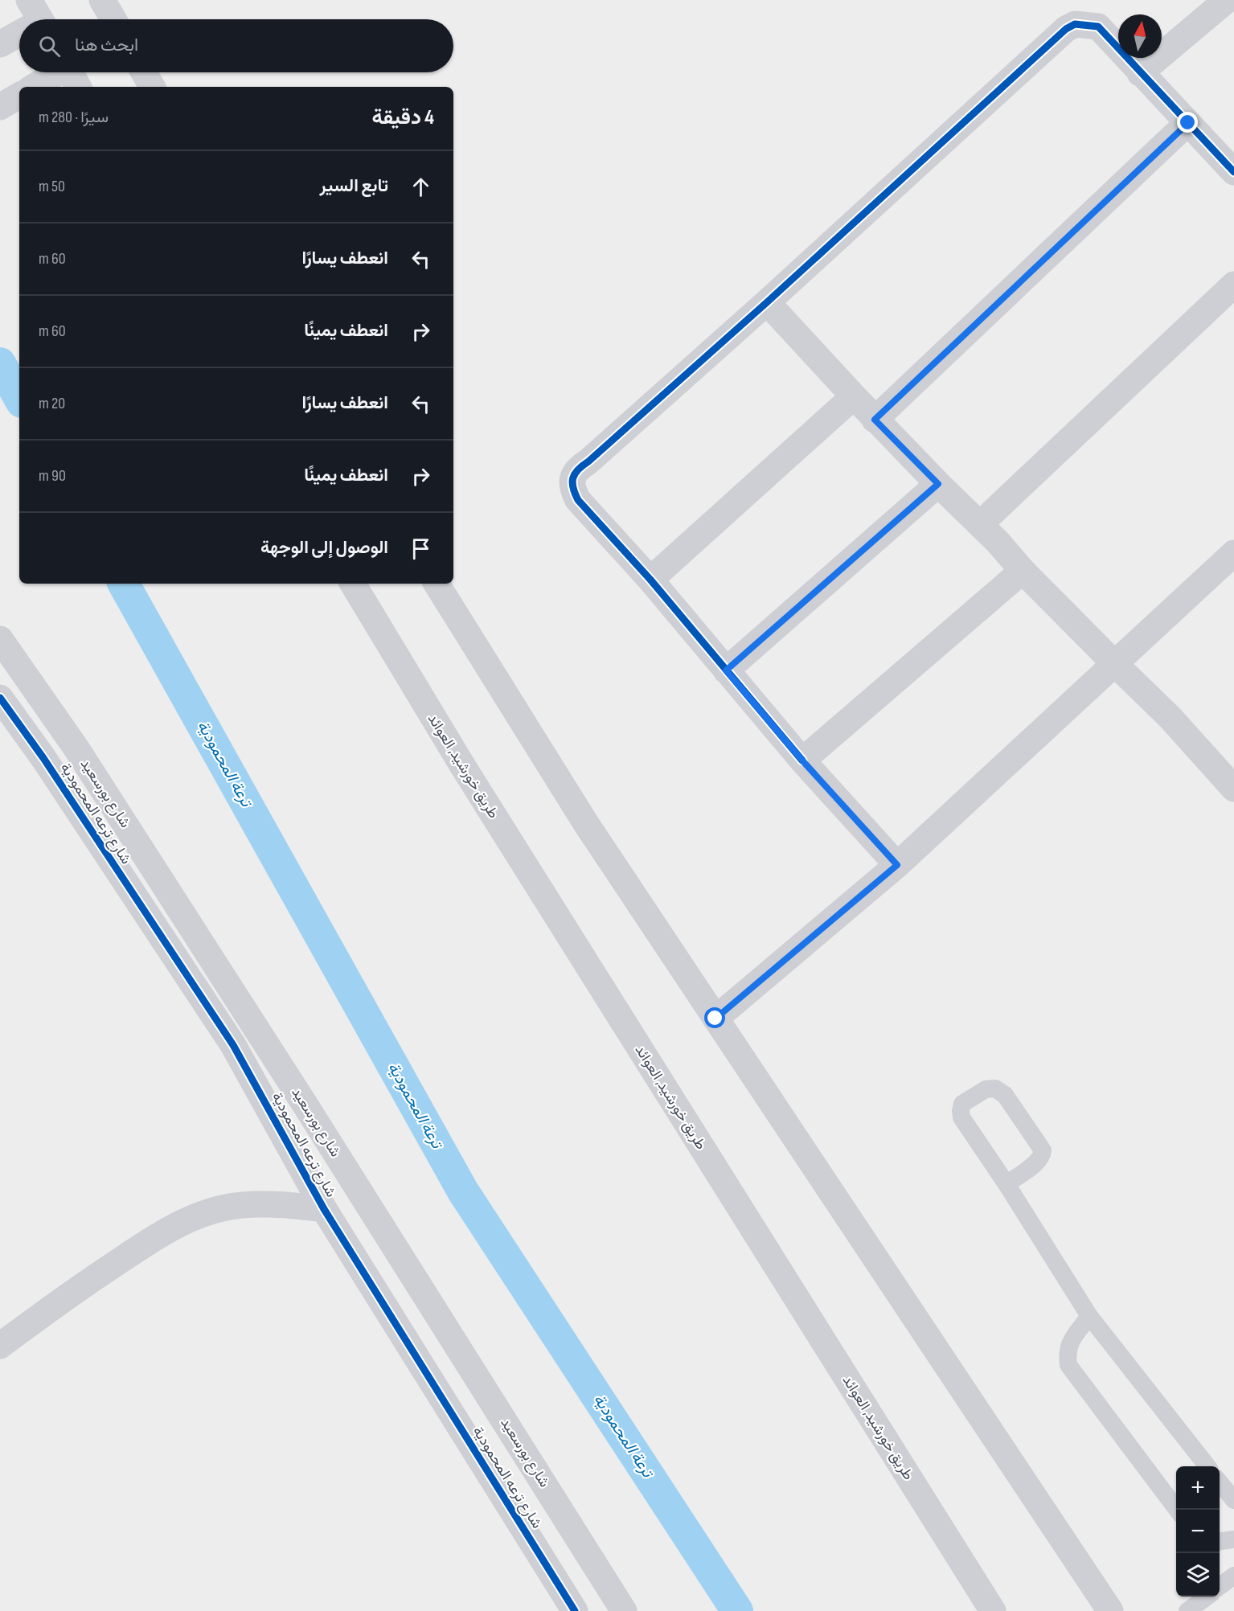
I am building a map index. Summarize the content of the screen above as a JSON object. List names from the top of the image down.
{
  "streets": {
    "main road": ["طريق خورشيد, العوائد", "شارع بورسعيد"],
    "street": ["شارع ترعه المحمودية"]
  },
  "water": ["ترعة المحمودية"],
  "north": "top",
  "page": {
    "search": "ابحث هنا",
    "heading": ["4 دقيقة", "سيرًا · 280 m"],
    "list": [
      ["تابع السير", "50 m"],
      ["انعطف يسارًا", "60 m"],
      ["انعطف يمينًا", "60 m"],
      ["انعطف يسارًا", "20 m"],
      ["انعطف يمينًا", "90 m"],
      "الوصول إلى الوجهة"
    ],
    "map_buttons": ["+", "−"]
  }
}
